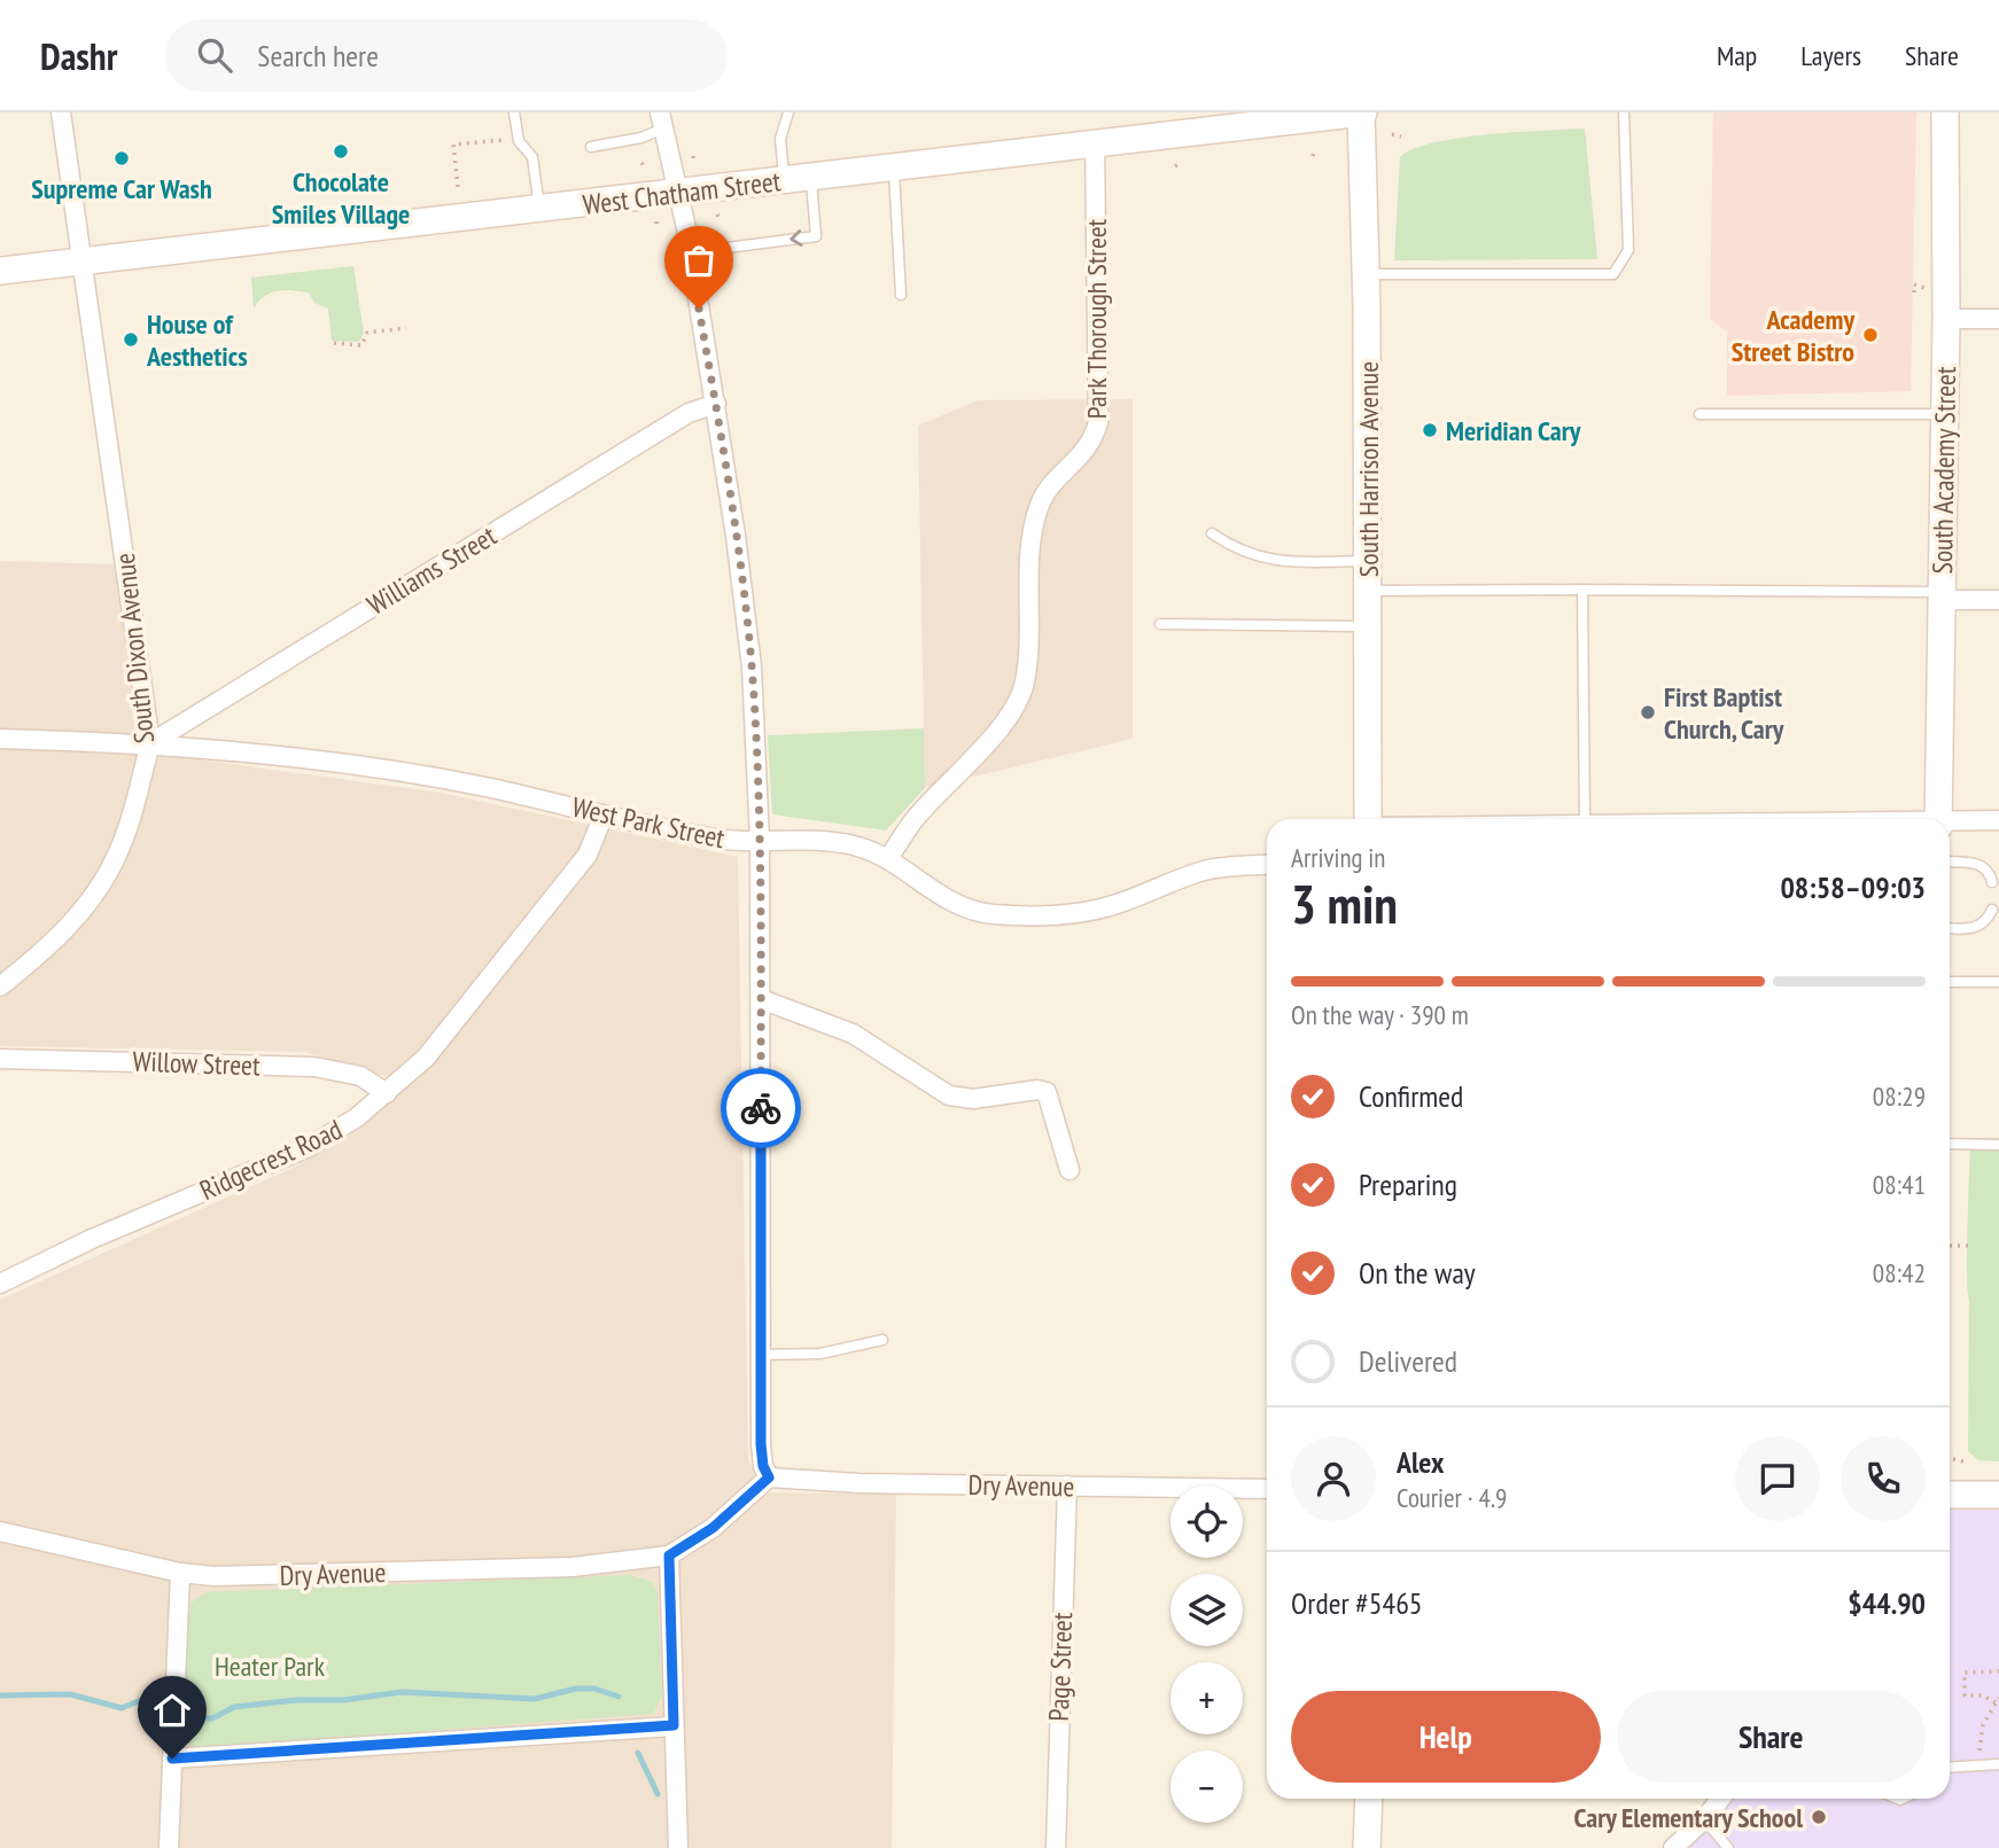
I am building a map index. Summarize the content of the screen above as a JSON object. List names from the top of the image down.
{
  "streets": {
    "main road": ["West Chatham Street", "South Harrison Avenue", "South Academy Street"],
    "street": [
      "Park Thorough Street",
      "Williams Street",
      "South Dixon Avenue",
      "West Park Street",
      "Willow Street",
      "Ridgecrest Road",
      "Dry Avenue",
      "Page Street"
    ]
  },
  "crossings": [
    ["West Chatham Street", "Park Thorough Street"],
    ["West Chatham Street", "South Harrison Avenue"],
    ["West Chatham Street", "South Dixon Avenue"],
    ["Park Thorough Street", "West Park Street"],
    ["Williams Street", "South Dixon Avenue"],
    ["Williams Street", "West Park Street"],
    ["South Dixon Avenue", "West Park Street"],
    ["West Park Street", "Ridgecrest Road"],
    ["Willow Street", "Ridgecrest Road"],
    ["Dry Avenue", "Page Street"]
  ],
  "parks": ["Heater Park"],
  "places": [
    "Chocolate Smiles Village",
    "Supreme Car Wash",
    "Academy Street Bistro",
    "House of Aesthetics",
    "Meridian Cary",
    "First Baptist Church, Cary",
    "Cary Elementary School"
  ],
  "page": {
    "header": "Dashr",
    "search": "Search here",
    "nav": ["Map", "Layers", "Share"],
    "heading": ["3 min", "Arriving in", "08:58–09:03"],
    "panel": [
      "Alex",
      "Courier · 4.9",
      "Order #5465",
      "$44.90"
    ],
    "bar": "On the way · 390 m",
    "list": [
      ["Confirmed", "08:29"],
      ["Preparing", "08:41"],
      ["On the way", "08:42"],
      "Delivered"
    ],
    "map_buttons": ["+", "−"],
    "buttons": ["Help", "Share"]
  }
}
